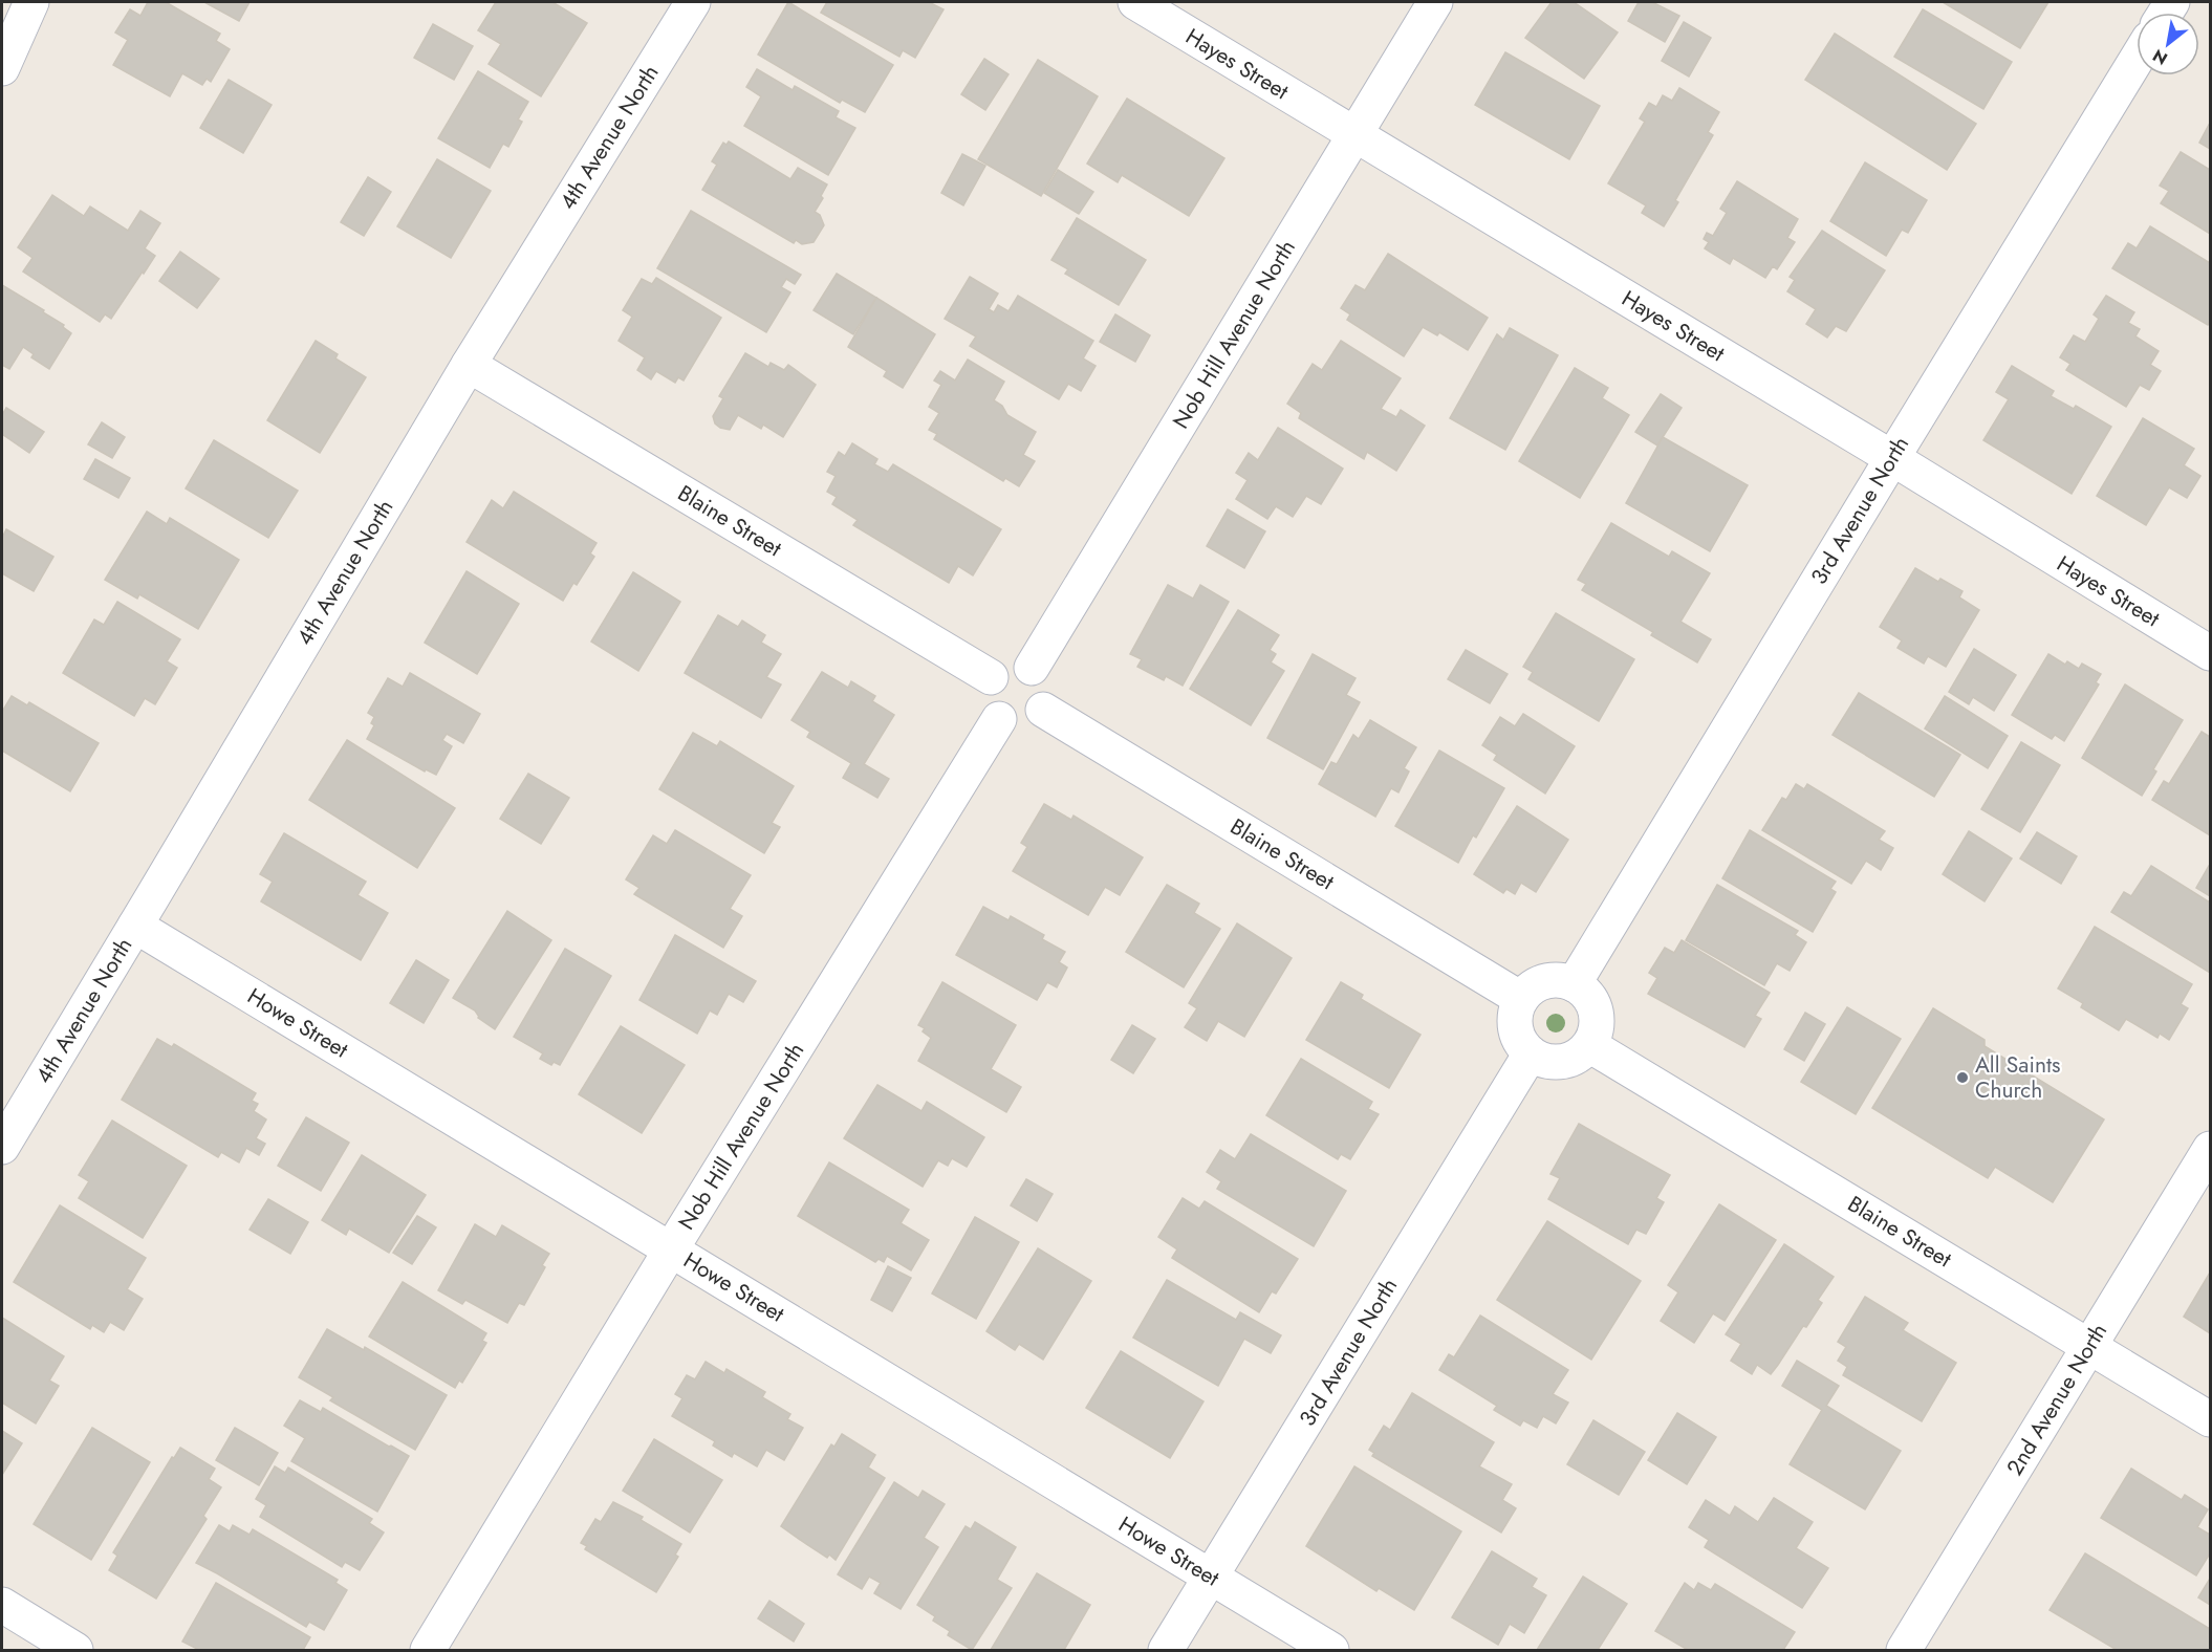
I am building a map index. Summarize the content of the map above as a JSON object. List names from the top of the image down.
{
  "streets": {
    "street": [
      "Hayes Street",
      "4th Avenue North",
      "Nob Hill Avenue North",
      "3rd Avenue North",
      "Blaine Street",
      "Howe Street",
      "2nd Avenue North"
    ]
  },
  "crossings": [
    ["Hayes Street", "Nob Hill Avenue North"],
    ["Hayes Street", "3rd Avenue North"],
    ["4th Avenue North", "Blaine Street"],
    ["4th Avenue North", "Howe Street"],
    ["Nob Hill Avenue North", "Blaine Street"],
    ["Nob Hill Avenue North", "Howe Street"],
    ["3rd Avenue North", "Blaine Street"],
    ["3rd Avenue North", "Howe Street"],
    ["Blaine Street", "2nd Avenue North"]
  ],
  "places": ["All Saints Church"],
  "north": "bottom left"
}
